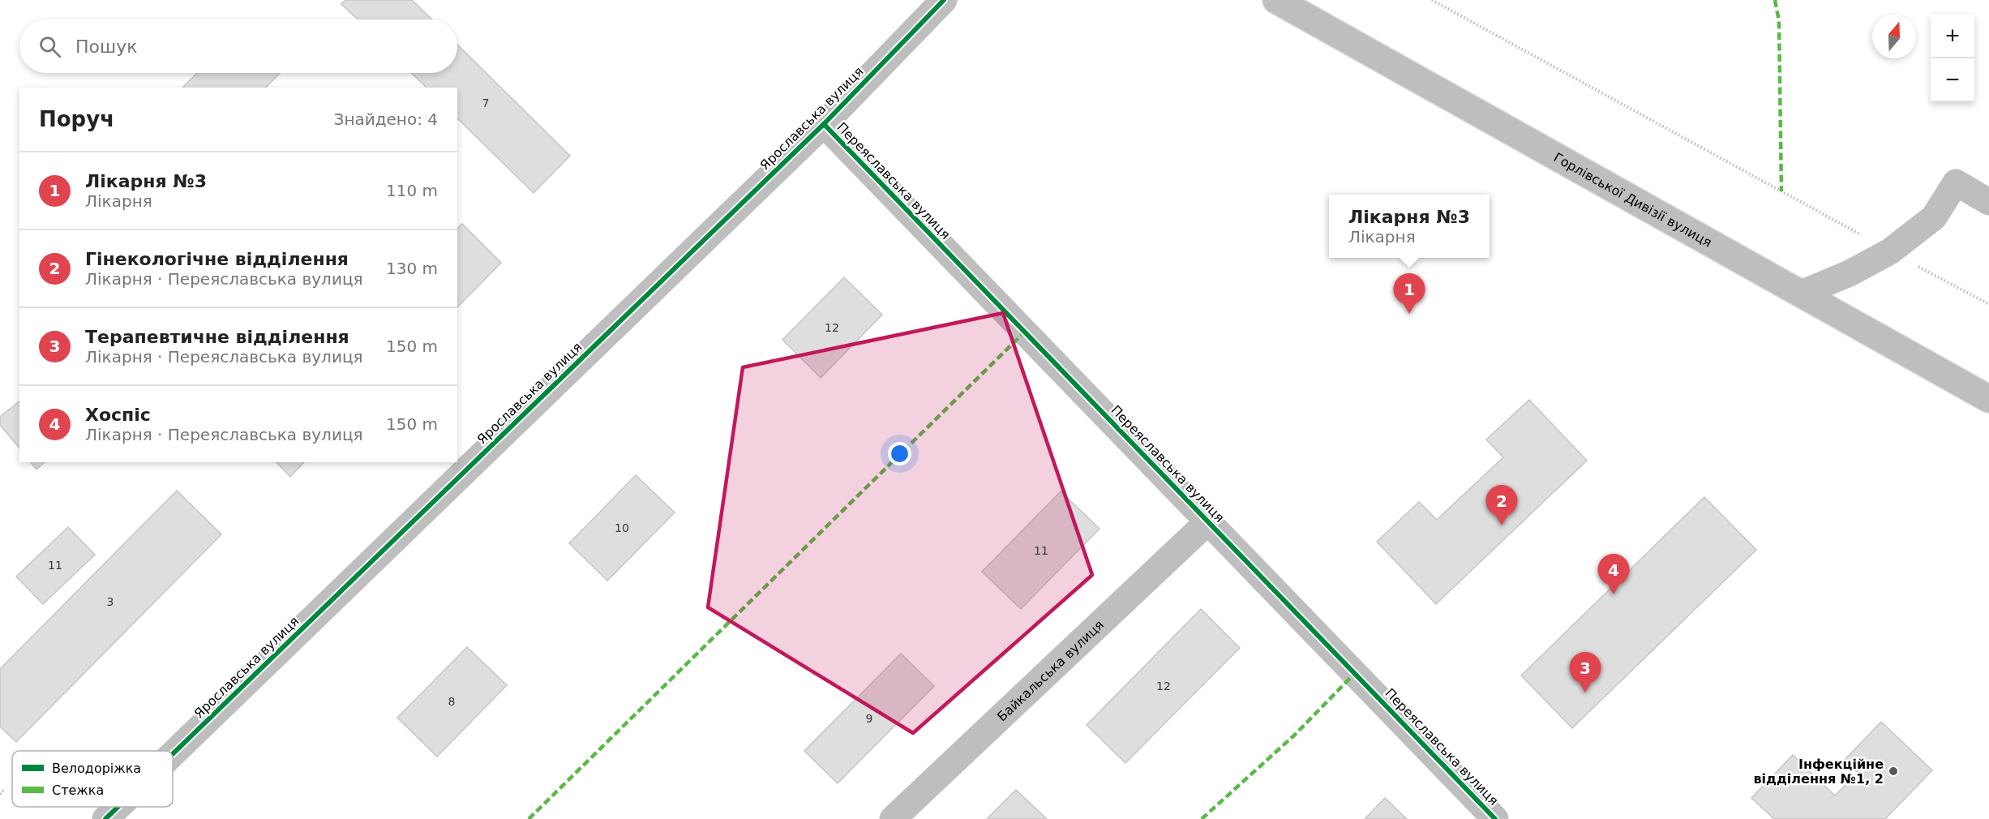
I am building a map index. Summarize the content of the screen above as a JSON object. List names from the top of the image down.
{
  "streets": {
    "street": [
      "Ярославська вулиця",
      "Переяславська вулиця",
      "Горлівської Дивізії вулиця",
      "Байкальська вулиця"
    ]
  },
  "crossings": [
    ["Ярославська вулиця", "Переяславська вулиця"],
    ["Переяславська вулиця", "Байкальська вулиця"]
  ],
  "places": ["Інфекційне відділення №1, 2"],
  "house_numbers": [
    "7",
    "12",
    "10",
    "11",
    "11",
    "3",
    "12",
    "8",
    "9"
  ],
  "legend": ["Велодоріжка", "Стежка"],
  "north": "top",
  "page": {
    "map_buttons": ["+", "−"],
    "search": "Пошук",
    "heading": ["Поруч", "Знайдено: 4"],
    "list": [
      {
        "mark": "1",
        "name": "Лікарня №3",
        "note": "Лікарня",
        "value": "110 m"
      },
      {
        "mark": "2",
        "name": "Гінекологічне відділення",
        "note": "Лікарня · Переяславська вулиця",
        "value": "130 m"
      },
      {
        "mark": "3",
        "name": "Терапевтичне відділення",
        "note": "Лікарня · Переяславська вулиця",
        "value": "150 m"
      },
      {
        "mark": "4",
        "name": "Хоспіс",
        "note": "Лікарня · Переяславська вулиця",
        "value": "150 m"
      }
    ],
    "popup": ["Лікарня №3", "Лікарня"],
    "pins": [
      "1",
      "2",
      "4",
      "3"
    ]
  }
}
